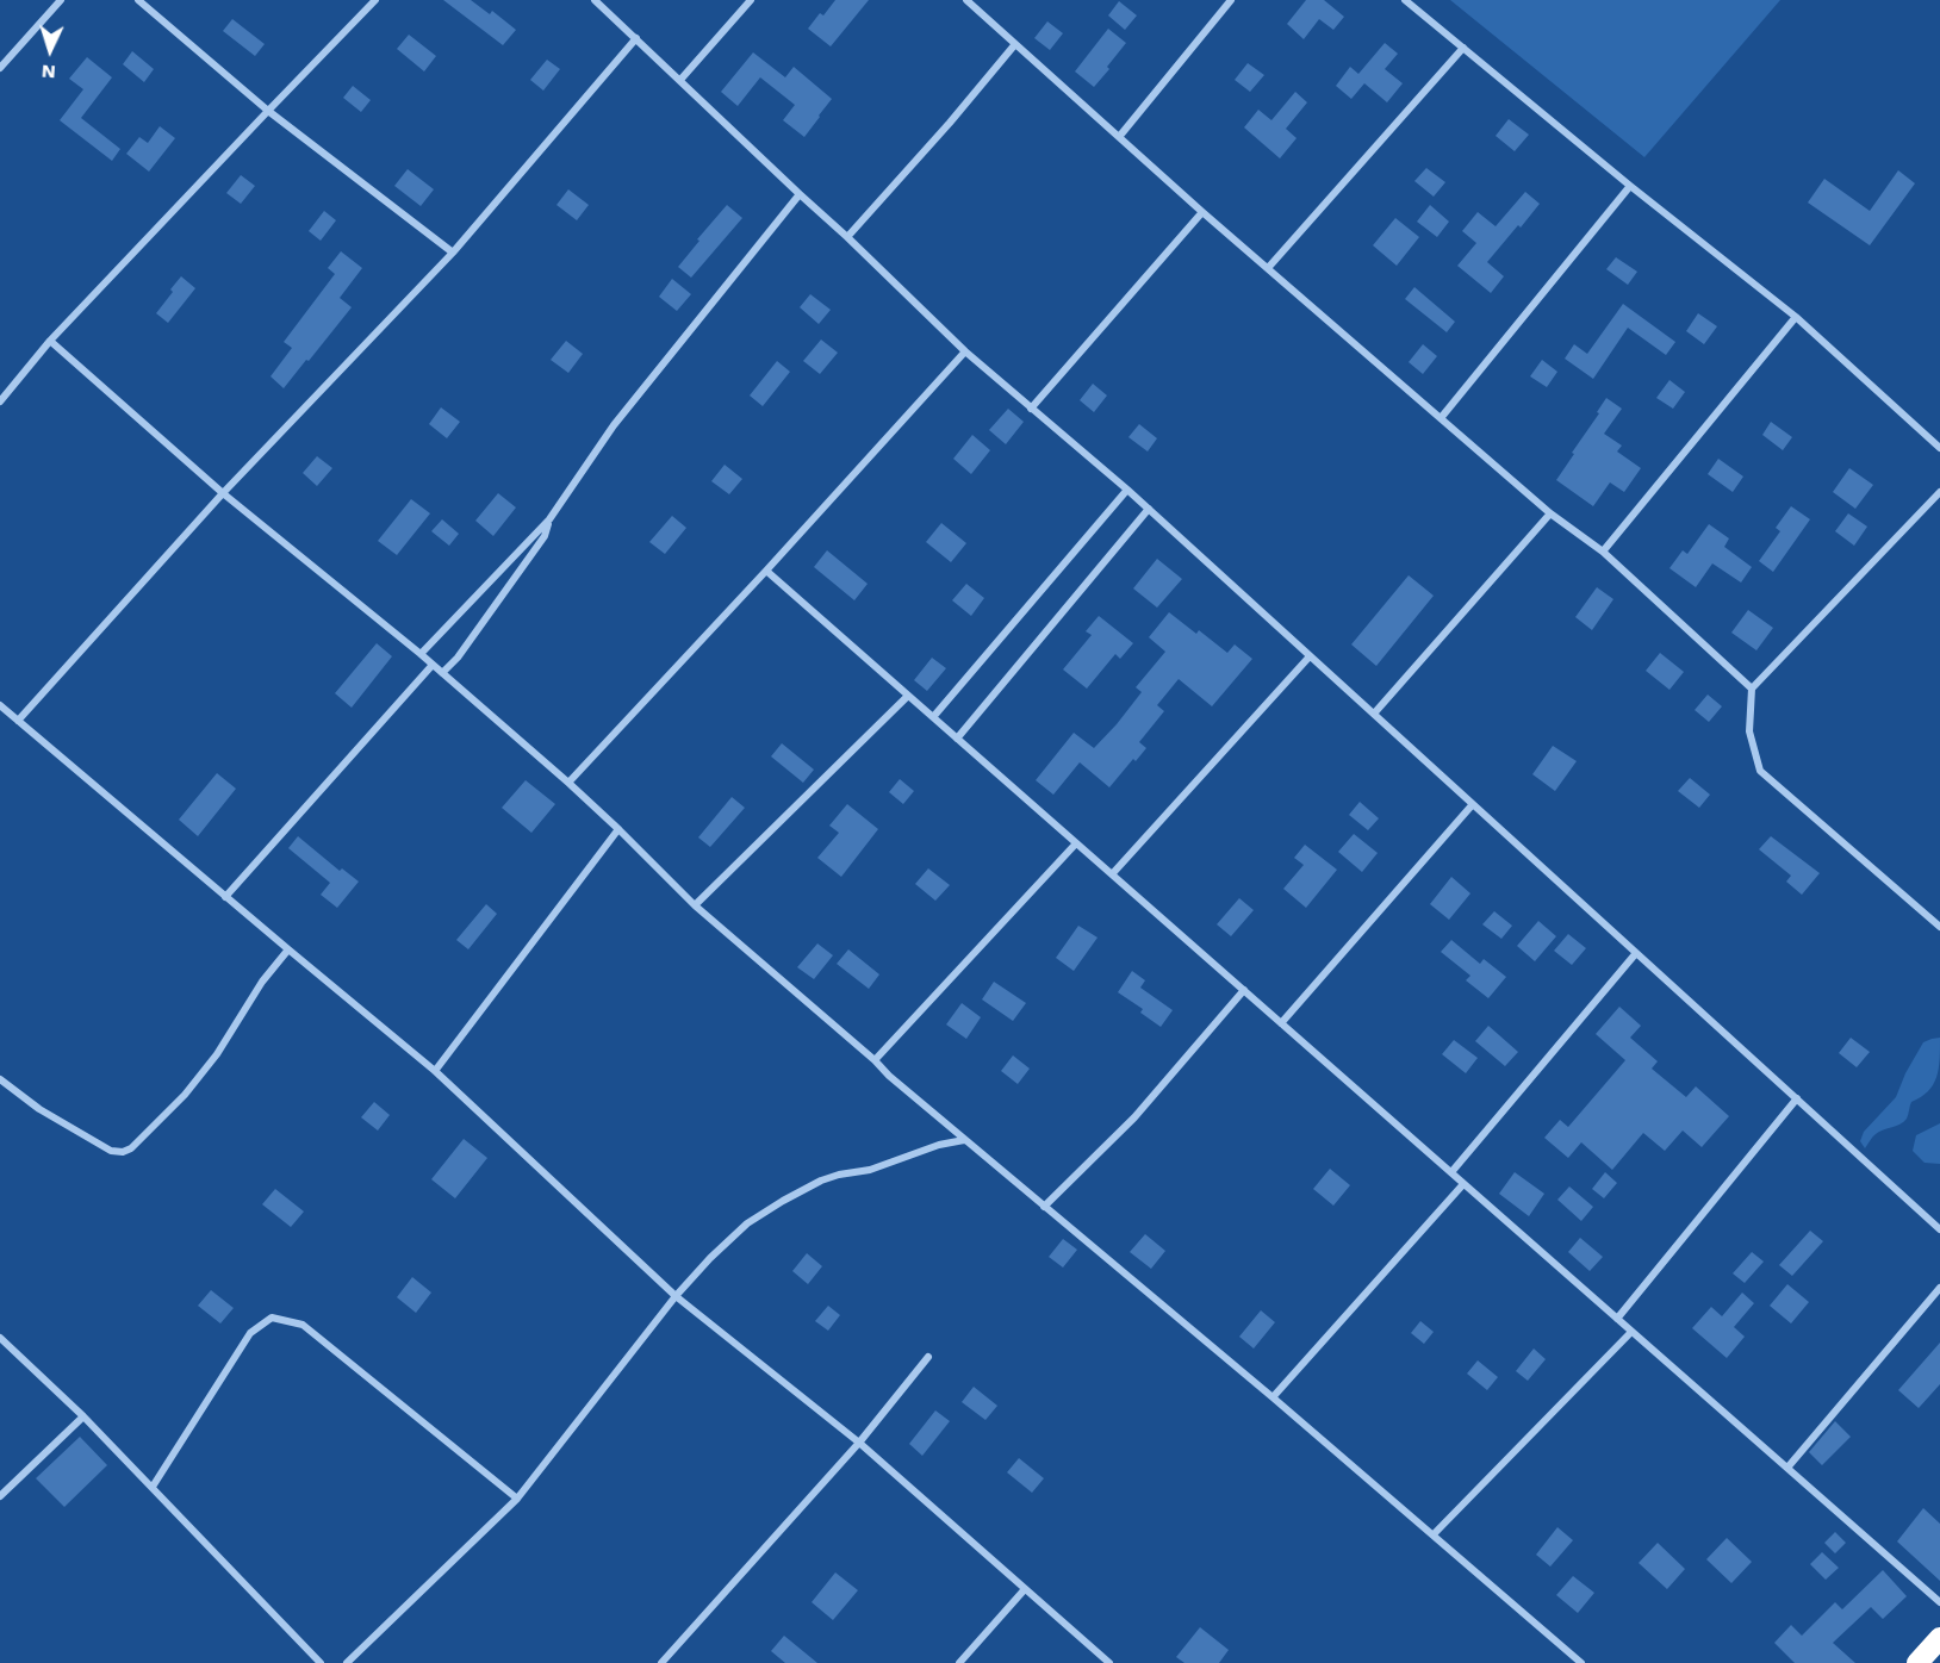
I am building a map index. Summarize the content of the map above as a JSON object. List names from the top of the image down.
{
  "north": "bottom"
}
